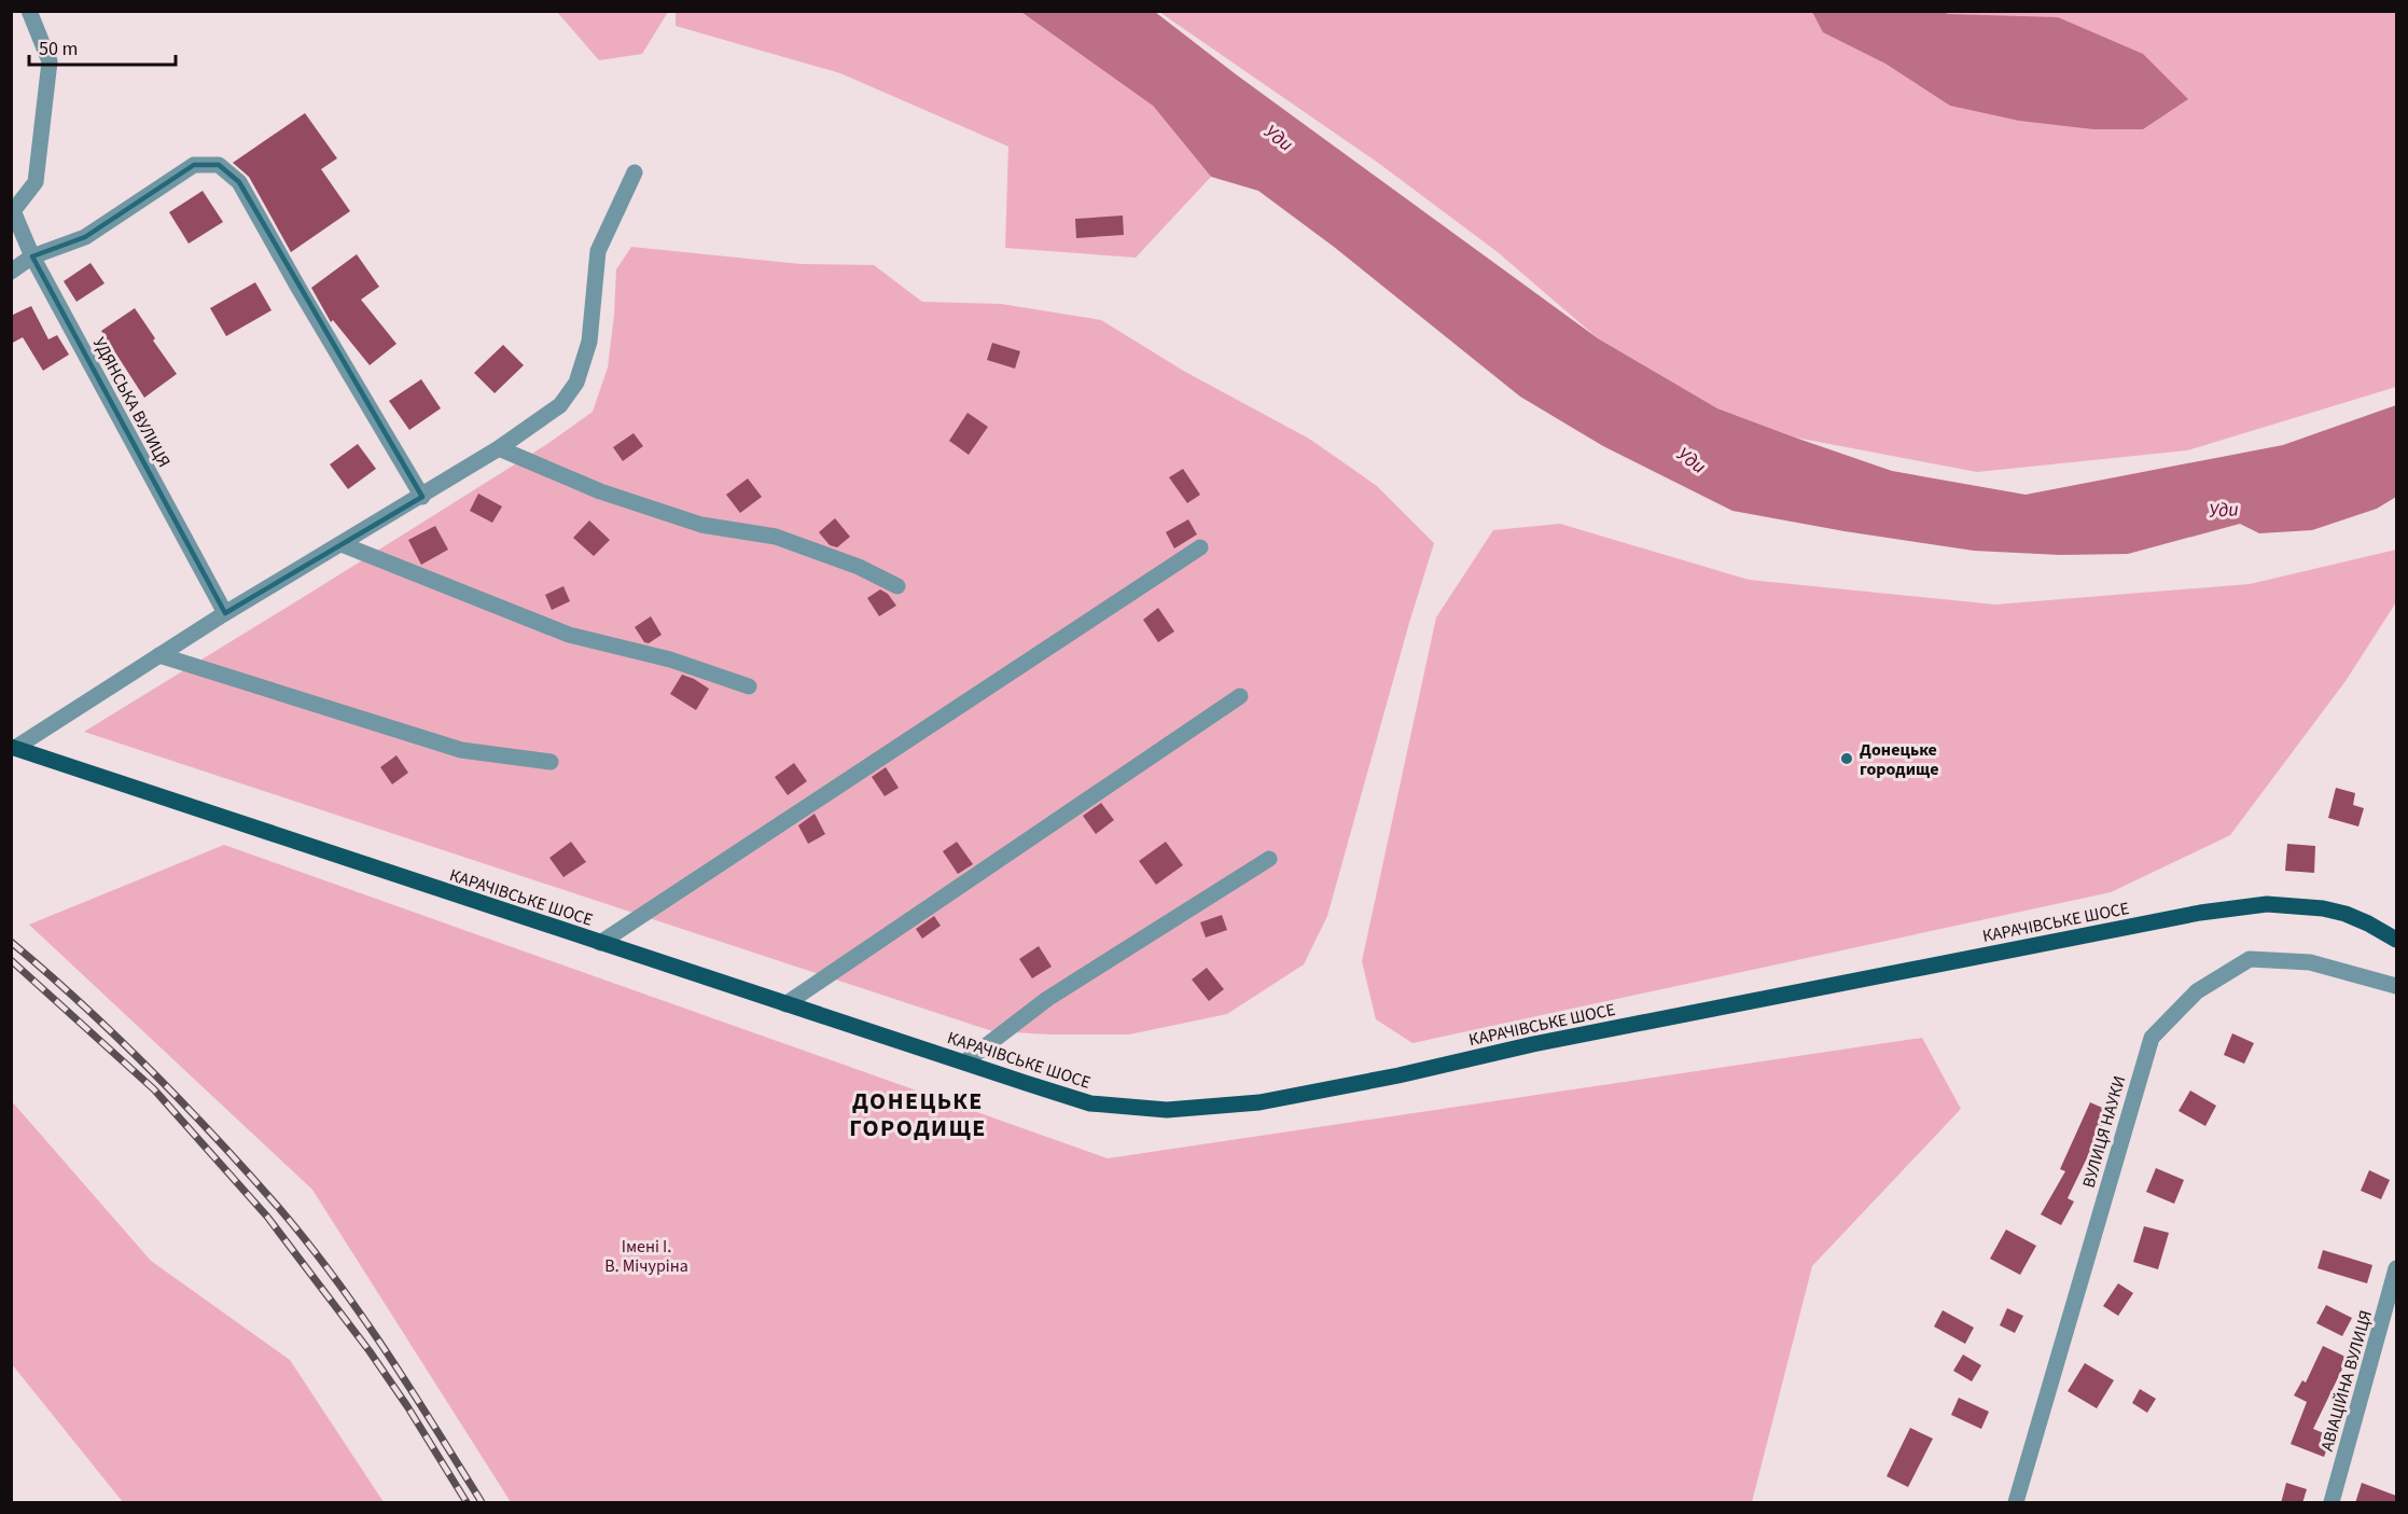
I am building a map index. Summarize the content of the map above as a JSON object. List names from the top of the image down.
{
  "streets": {
    "main road": ["КАРАЧІВСЬКЕ ШОСЕ"],
    "street": ["УДЯНСЬКА ВУЛИЦЯ", "ВУЛИЦЯ НАУКИ", "АВІАЦІЙНА ВУЛИЦЯ"]
  },
  "districts": ["ДОНЕЦЬКЕ ГОРОДИЩЕ"],
  "water": ["Уди"],
  "parks": ["Імені І. В. Мічуріна"],
  "places": ["Донецьке городище"],
  "scale_bar": "50 m"
}
